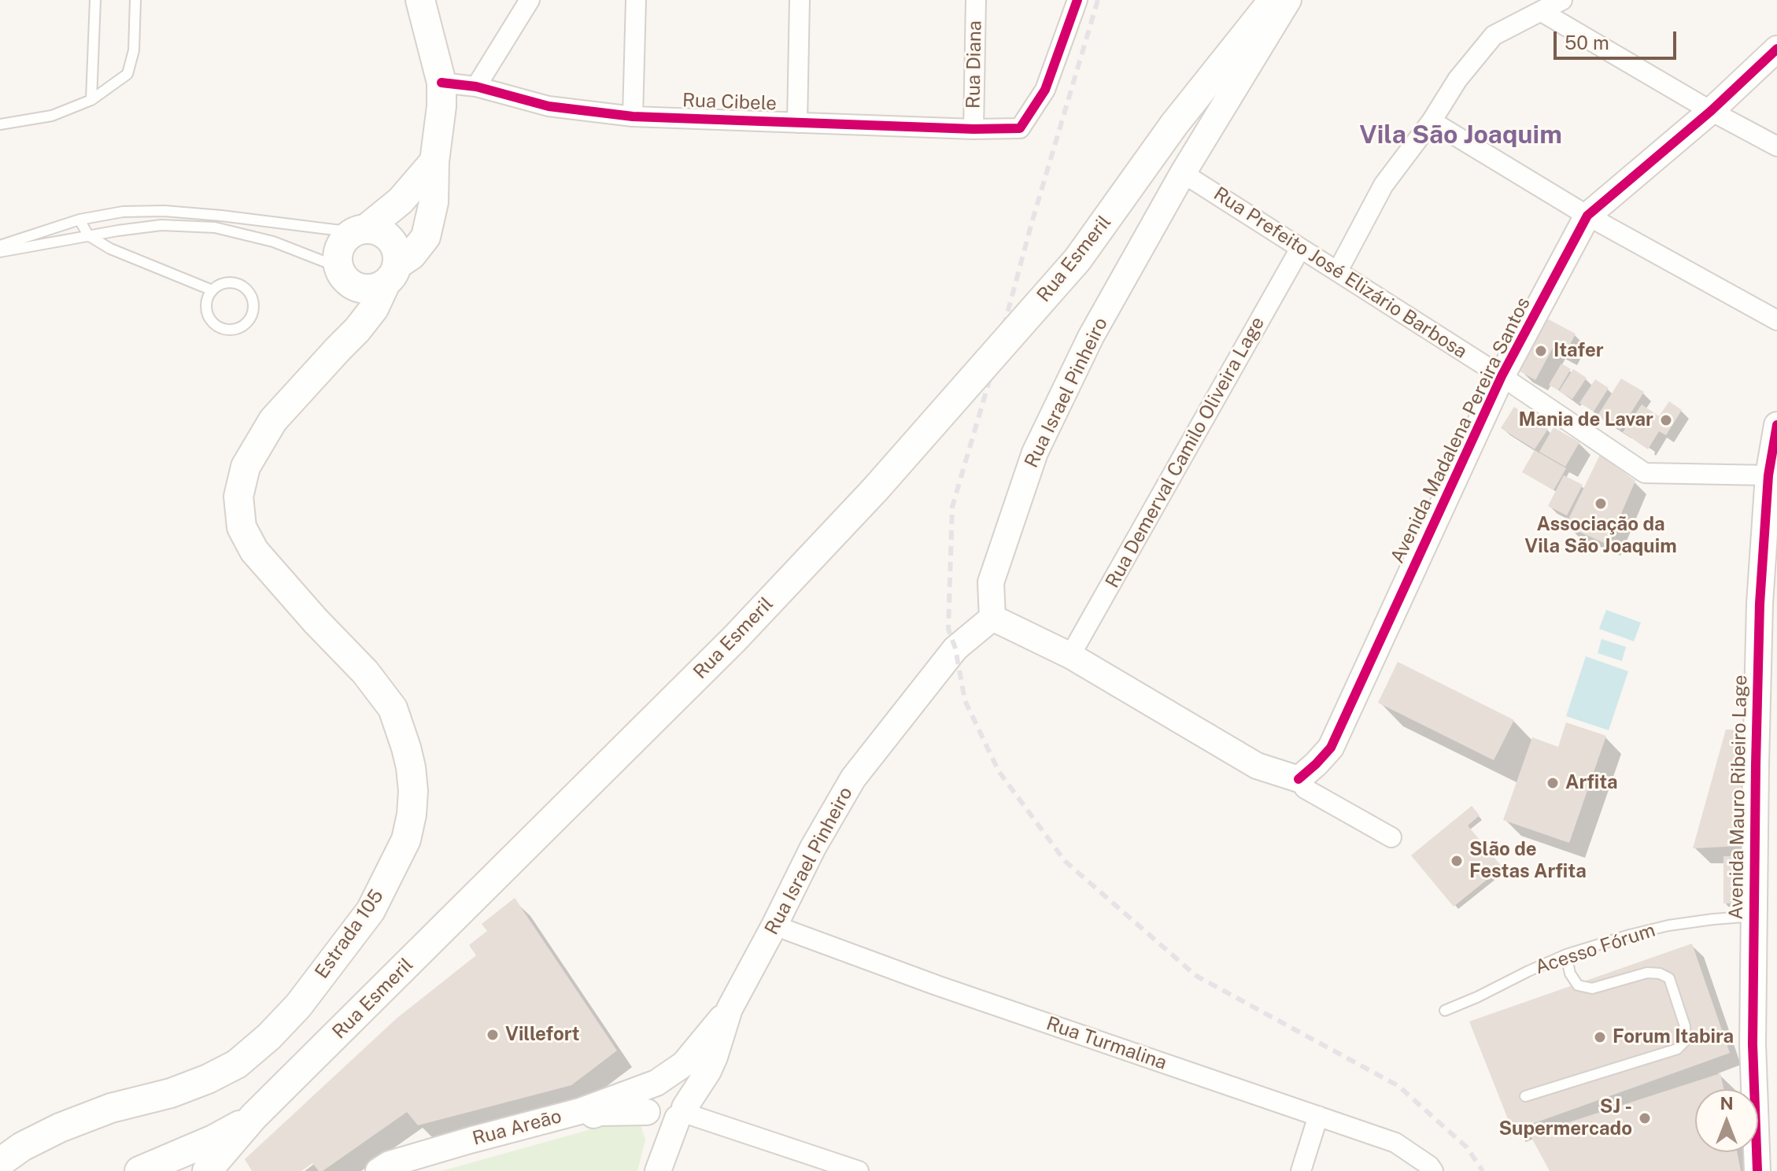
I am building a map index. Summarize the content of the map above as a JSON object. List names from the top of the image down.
{
  "streets": {
    "main road": ["Rua Esmeril", "Estrada 105"],
    "street": [
      "Rua Diana",
      "Rua Cibele",
      "Rua Prefeito José Elizário Barbosa",
      "Rua Israel Pinheiro",
      "Avenida Madalena Pereira Santos",
      "Rua Demerval Camilo Oliveira Lage",
      "Avenida Mauro Ribeiro Lage",
      "Rua Turmalina",
      "Rua Areão"
    ],
    "lane": ["Acesso Fórum"]
  },
  "crossings": [
    ["Rua Diana", "Rua Cibele"],
    ["Rua Cibele", "Estrada 105"],
    ["Rua Prefeito José Elizário Barbosa", "Rua Israel Pinheiro"],
    ["Rua Prefeito José Elizário Barbosa", "Avenida Madalena Pereira Santos"],
    ["Rua Prefeito José Elizário Barbosa", "Rua Demerval Camilo Oliveira Lage"],
    ["Rua Prefeito José Elizário Barbosa", "Avenida Mauro Ribeiro Lage"],
    ["Rua Israel Pinheiro", "Rua Turmalina"],
    ["Rua Israel Pinheiro", "Rua Areão"],
    ["Avenida Mauro Ribeiro Lage", "Acesso Fórum"]
  ],
  "districts": ["Vila São Joaquim"],
  "places": [
    "Itafer",
    "Mania de Lavar",
    "Associação da Vila São Joaquim",
    "Arfita",
    "Slão de Festas Arfita",
    "Villefort",
    "Forum Itabira",
    "SJ - Supermercado"
  ],
  "scale_bar": "50 m",
  "north": "top"
}
